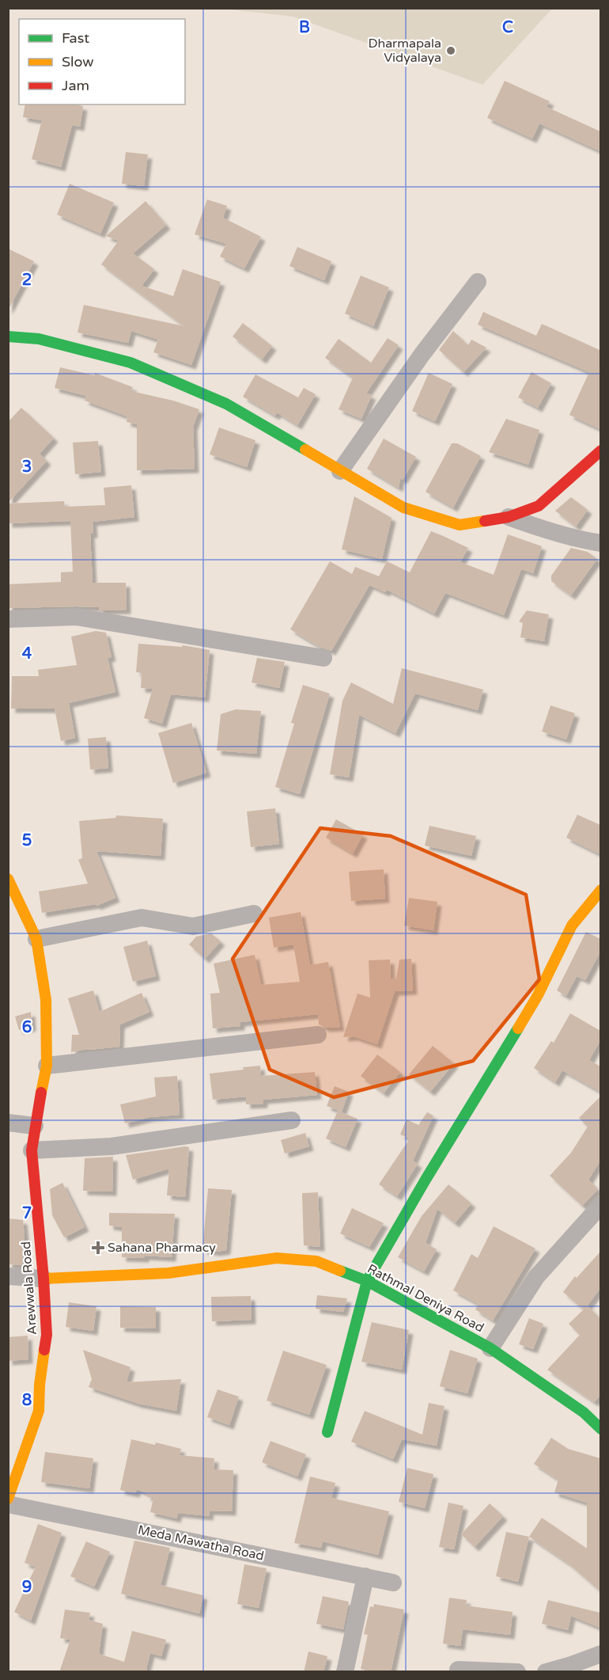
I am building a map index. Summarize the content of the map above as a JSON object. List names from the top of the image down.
{
  "streets": {
    "street": ["Arewwala Road", "Rathmal Deniya Road", "Meda Mawatha Road"]
  },
  "crossings": [
    ["Arewwala Road", "Rathmal Deniya Road"]
  ],
  "places": {
    "other": ["Dharmapala Vidyalaya"],
    "health": ["Sahana Pharmacy"]
  },
  "legend": ["Fast", "Slow", "Jam"],
  "grid": {
    "columns": ["B", "C"],
    "rows": [
      "2",
      "3",
      "4",
      "5",
      "6",
      "7",
      "8",
      "9"
    ]
  }
}
